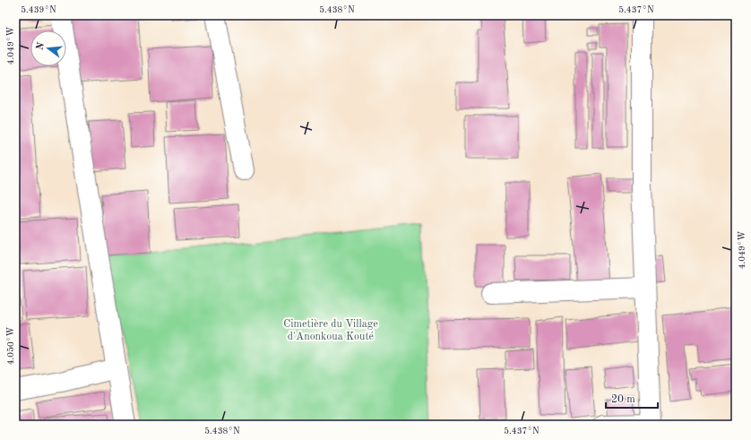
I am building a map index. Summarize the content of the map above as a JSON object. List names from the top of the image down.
{
  "parks": ["Cimetière du Village d'Anonkoua Kouté"],
  "scale_bar": "20 m",
  "north": "left",
  "coordinates": [
    "5.439°N",
    "5.438°N",
    "5.437°N",
    "4.049°W",
    "4.050°W"
  ]
}
